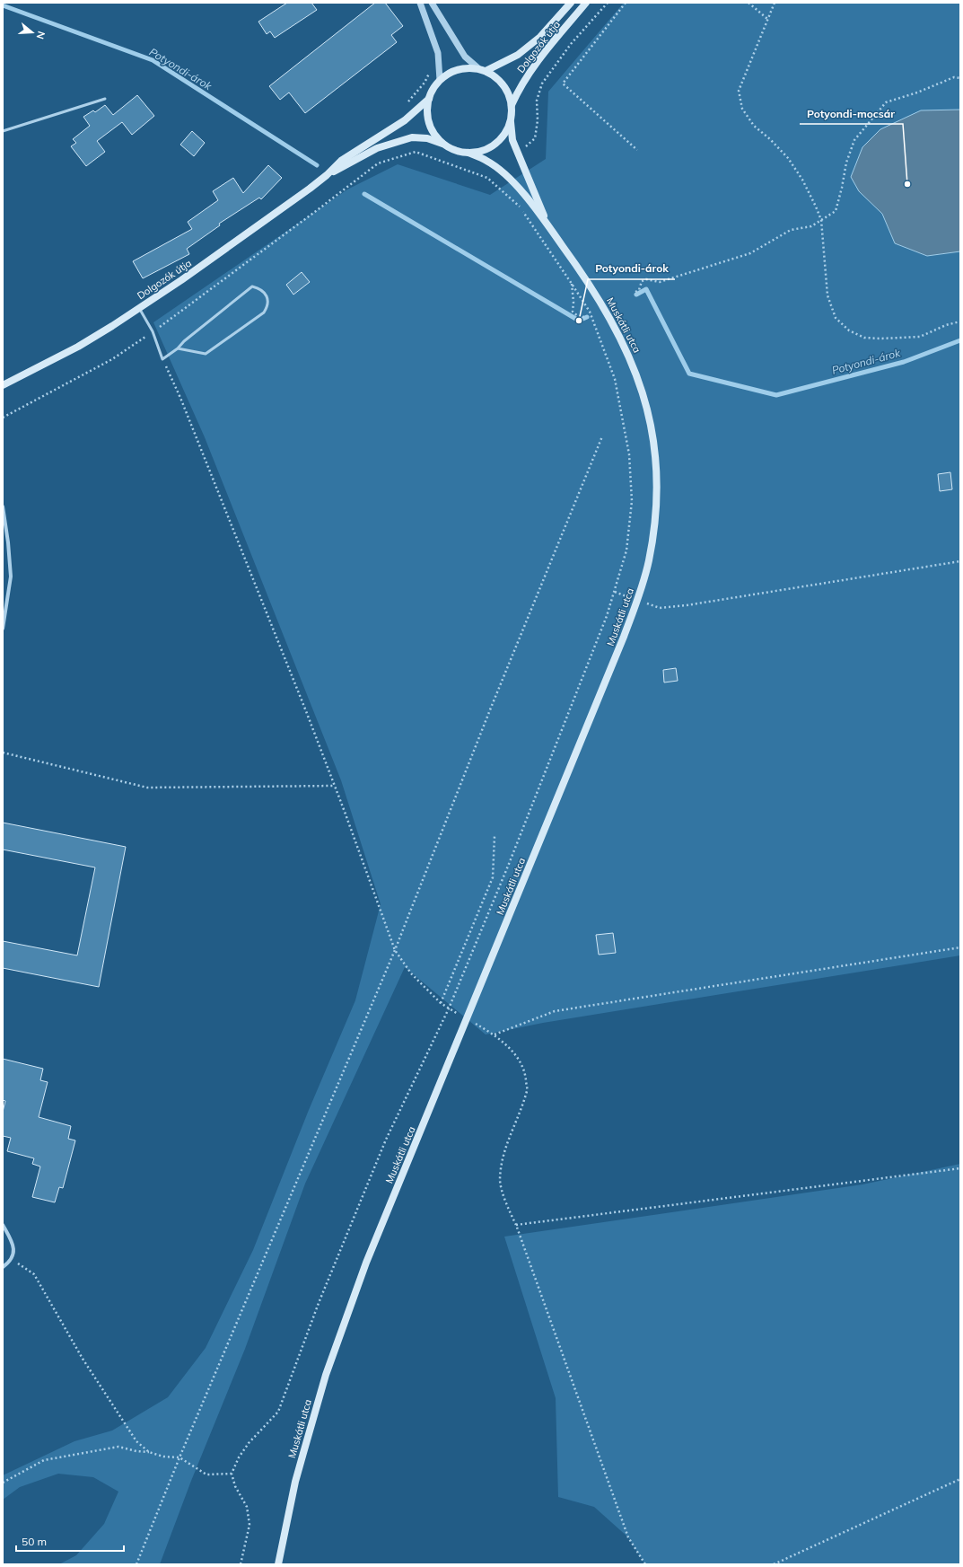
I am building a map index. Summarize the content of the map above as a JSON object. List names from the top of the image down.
{
  "streets": {
    "main road": ["Dolgozók útja", "Muskátli utca"]
  },
  "crossings": [
    ["Dolgozók útja", "Muskátli utca"]
  ],
  "water": ["Potyondi-árok"],
  "places": ["Potyondi-mocsár", "Potyondi-árok"],
  "scale_bar": "50 m",
  "north": "right"
}
